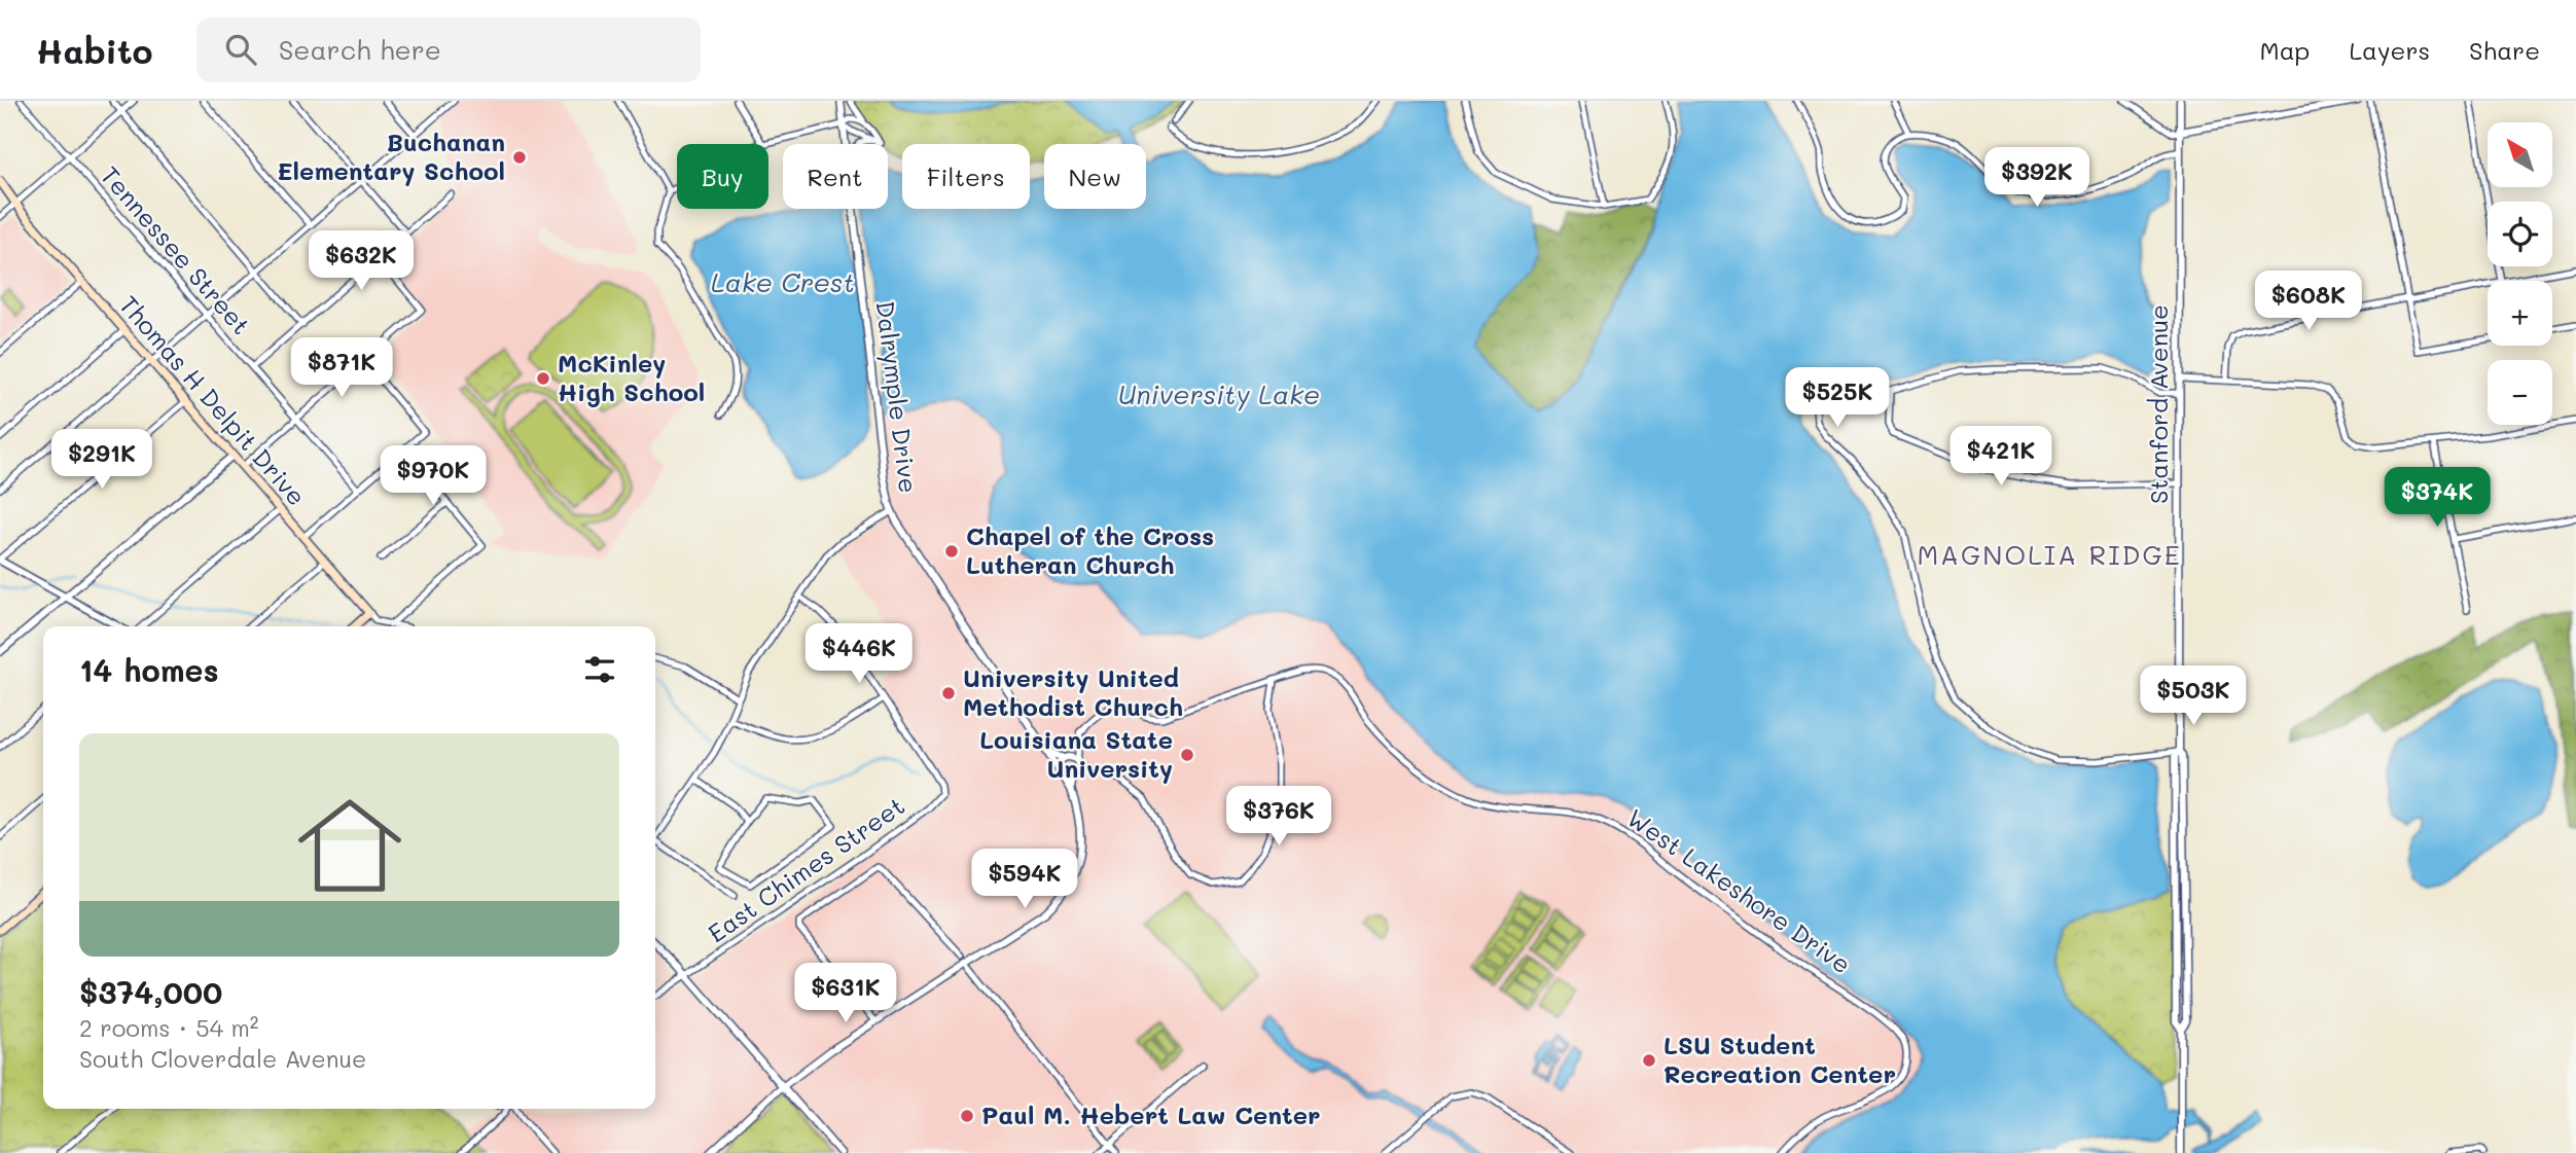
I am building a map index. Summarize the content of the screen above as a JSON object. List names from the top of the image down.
{
  "streets": {
    "main road": ["Thomas H Delpit Drive"],
    "street": [
      "Tennessee Street",
      "Dalrymple Drive",
      "Stanford Avenue",
      "East Chimes Street",
      "West Lakeshore Drive"
    ]
  },
  "crossings": [
    ["Dalrymple Drive", "West Lakeshore Drive"]
  ],
  "districts": ["MAGNOLIA RIDGE"],
  "water": ["Lake Crest", "University Lake"],
  "places": [
    "Buchanan Elementary School",
    "McKinley High School",
    "Chapel of the Cross Lutheran Church",
    "University United Methodist Church",
    "Louisiana State University",
    "LSU Student Recreation Center",
    "Paul M. Hebert Law Center"
  ],
  "north": "top left",
  "page": {
    "header": "Habito",
    "search": "Search here",
    "nav": ["Map", "Layers", "Share"],
    "map_buttons": ["+", "−"],
    "chip": [
      "Buy",
      "Rent",
      "Filters",
      "New"
    ],
    "price": [
      "$392K",
      "$632K",
      "$608K",
      "$871K",
      "$525K",
      "$421K",
      "$291K",
      "$970K",
      "$374K",
      "$446K",
      "$503K",
      "$376K",
      "$594K",
      "$631K"
    ],
    "heading": "14 homes",
    "list": [
      {
        "name": "$374,000",
        "note": "2 rooms · 54 m² · South Cloverdale Avenue"
      }
    ]
  }
}
